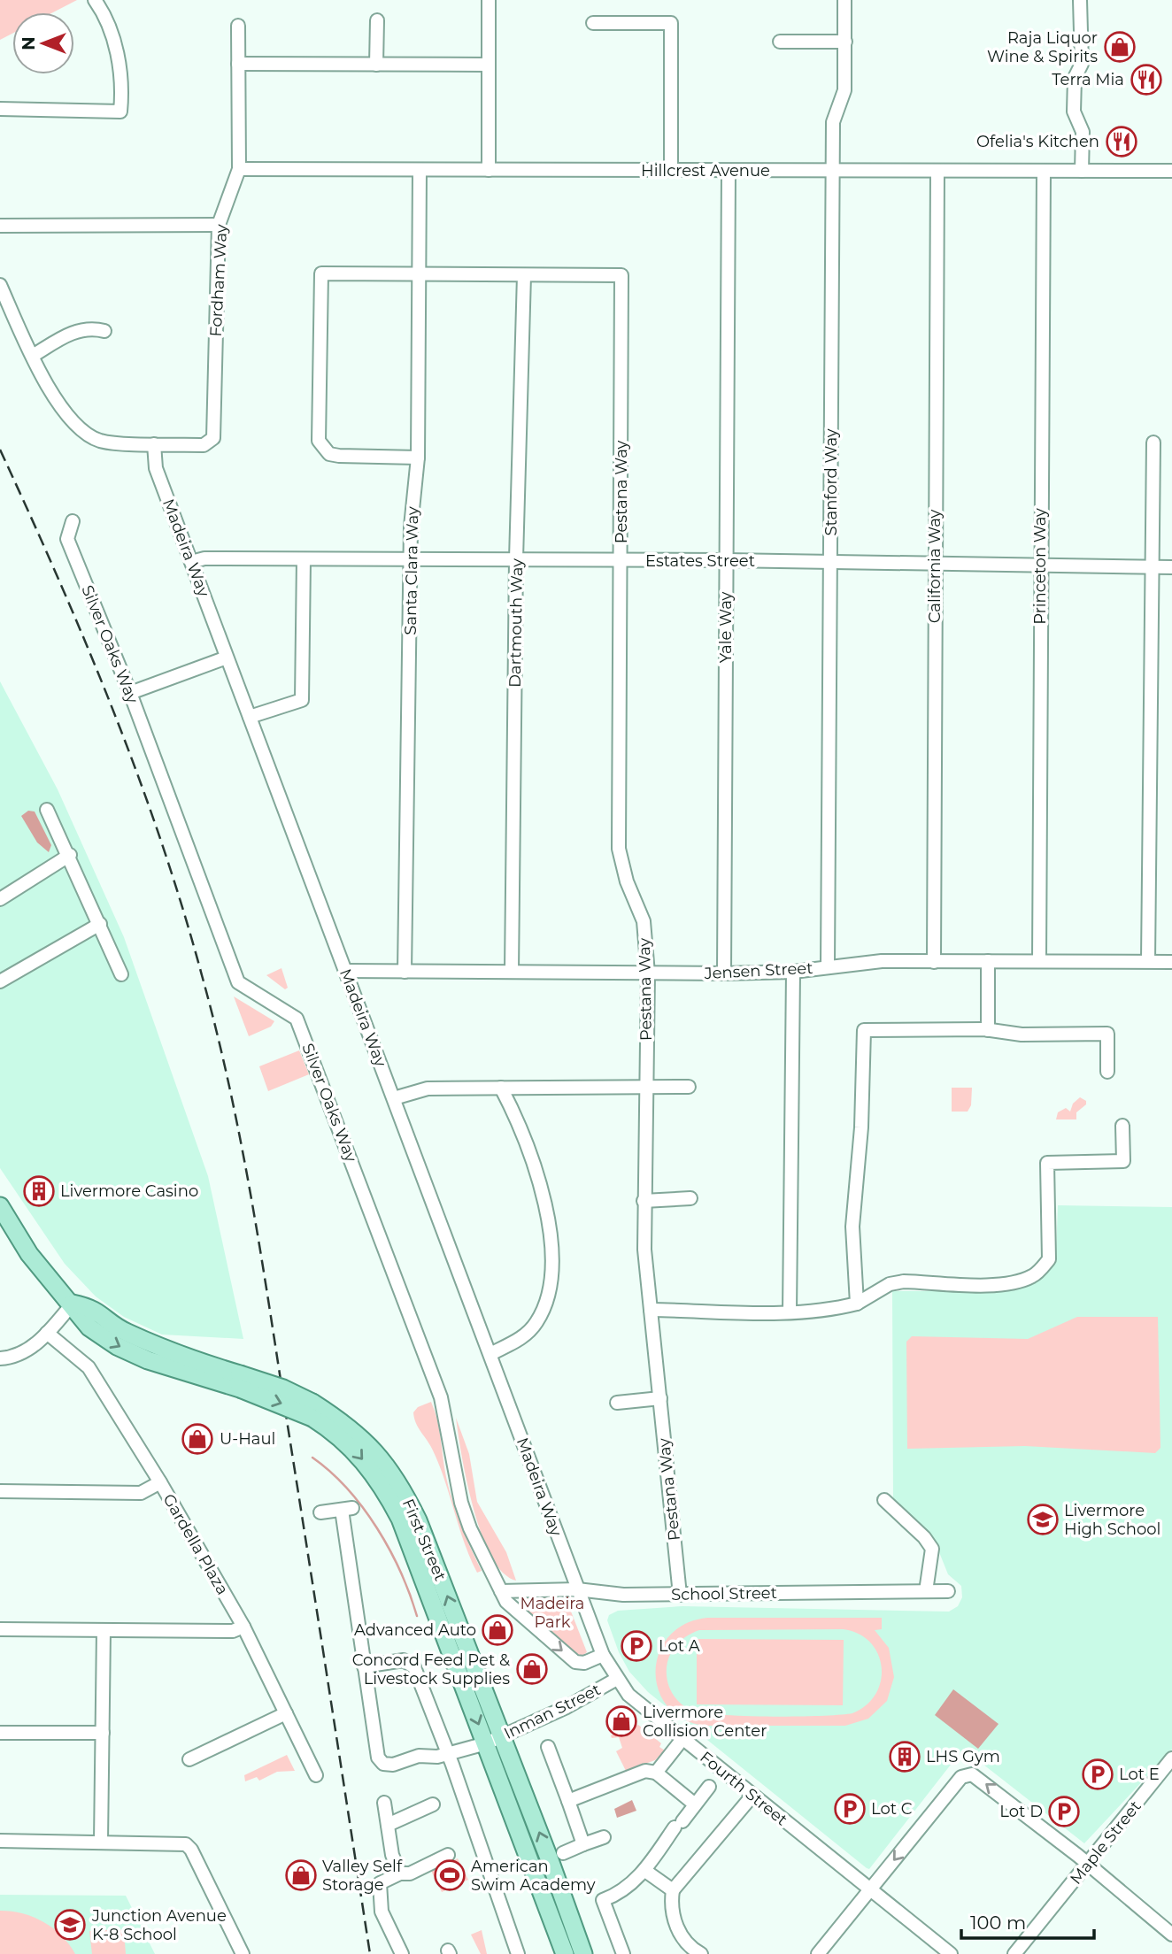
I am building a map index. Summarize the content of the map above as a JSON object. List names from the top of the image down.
{
  "streets": {
    "main road": ["First Street"],
    "street": [
      "Hillcrest Avenue",
      "Fordham Way",
      "Stanford Way",
      "Pestana Way",
      "Madeira Way",
      "Estates Street",
      "California Way",
      "Princeton Way",
      "Santa Clara Way",
      "Dartmouth Way",
      "Yale Way",
      "Silver Oaks Way",
      "Jensen Street",
      "Gardella Plaza",
      "School Street",
      "Inman Street",
      "Fourth Street",
      "Maple Street"
    ]
  },
  "crossings": [
    ["Hillcrest Avenue", "Fordham Way"],
    ["Hillcrest Avenue", "Stanford Way"],
    ["Hillcrest Avenue", "California Way"],
    ["Hillcrest Avenue", "Princeton Way"],
    ["Hillcrest Avenue", "Santa Clara Way"],
    ["Hillcrest Avenue", "Yale Way"],
    ["Fordham Way", "Madeira Way"],
    ["Stanford Way", "Estates Street"],
    ["Stanford Way", "Jensen Street"],
    ["Pestana Way", "Estates Street"],
    ["Pestana Way", "Dartmouth Way"],
    ["Pestana Way", "Jensen Street"],
    ["Pestana Way", "School Street"],
    ["Madeira Way", "Estates Street"],
    ["Madeira Way", "Jensen Street"],
    ["Madeira Way", "School Street"],
    ["Madeira Way", "Fourth Street"],
    ["Estates Street", "California Way"],
    ["Estates Street", "Princeton Way"],
    ["Estates Street", "Santa Clara Way"],
    ["Estates Street", "Dartmouth Way"],
    ["Estates Street", "Yale Way"],
    ["California Way", "Jensen Street"],
    ["Princeton Way", "Jensen Street"],
    ["Santa Clara Way", "Jensen Street"],
    ["Dartmouth Way", "Jensen Street"],
    ["Yale Way", "Jensen Street"],
    ["Silver Oaks Way", "School Street"],
    ["Silver Oaks Way", "Fourth Street"],
    ["First Street", "Inman Street"],
    ["School Street", "Fourth Street"],
    ["Inman Street", "Fourth Street"]
  ],
  "parks": ["Madeira Park"],
  "places": {
    "shop": [
      "Raja Liquor Wine & Spirits",
      "U-Haul",
      "Advanced Auto",
      "Concord Feed Pet & Livestock Supplies",
      "Livermore Collision Center",
      "Valley Self Storage"
    ],
    "restaurant": ["Terra Mia", "Ofelia's Kitchen"],
    "building": ["Livermore Casino", "LHS Gym"],
    "school or university": ["Livermore High School", "Junction Avenue K-8 School"],
    "parking": [
      "Lot A",
      "Lot E",
      "Lot C",
      "Lot D"
    ],
    "sports": ["American Swim Academy"]
  },
  "scale_bar": "100 m",
  "north": "left"
}
